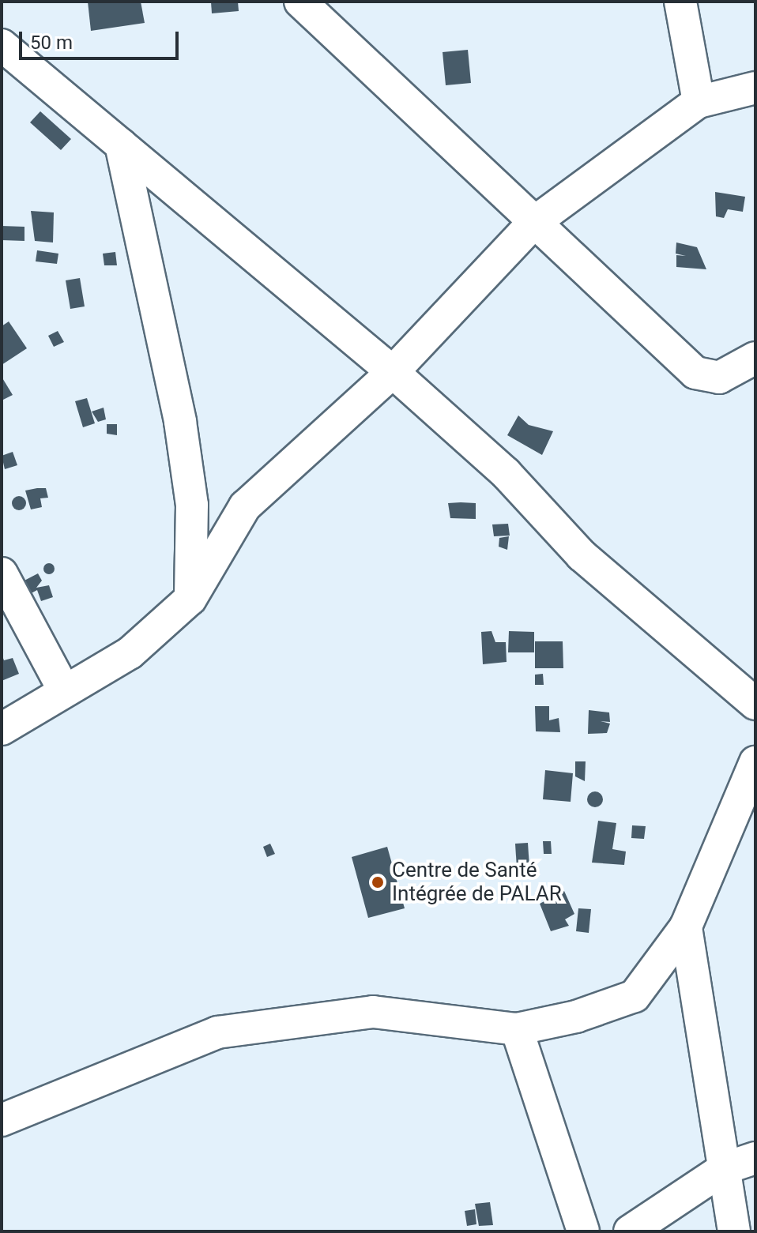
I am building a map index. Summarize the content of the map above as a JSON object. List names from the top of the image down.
{
  "places": ["Centre de Santé Intégrée de PALAR"],
  "scale_bar": "50 m"
}
